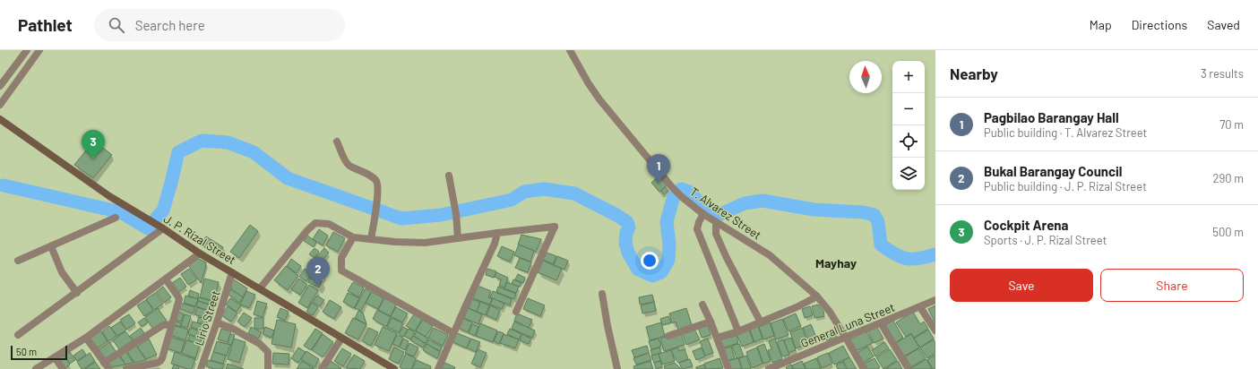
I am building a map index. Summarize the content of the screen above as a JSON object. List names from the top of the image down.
{
  "streets": {
    "main road": ["J. P. Rizal Street"],
    "street": ["T. Alvarez Street", "Lirio Street", "General Luna Street"]
  },
  "crossings": [
    ["T. Alvarez Street", "General Luna Street"],
    ["J. P. Rizal Street", "Lirio Street"]
  ],
  "districts": ["Mayhay"],
  "scale_bar": "50 m",
  "north": "top",
  "page": {
    "header": "Pathlet",
    "search": "Search here",
    "nav": ["Map", "Directions", "Saved"],
    "heading": ["Nearby", "3 results"],
    "map_buttons": ["+", "−"],
    "list": [
      {
        "mark": "1",
        "name": "Pagbilao Barangay Hall",
        "note": "Public building · T. Alvarez Street",
        "value": "70 m"
      },
      {
        "mark": "2",
        "name": "Bukal Barangay Council",
        "note": "Public building · J. P. Rizal Street",
        "value": "290 m"
      },
      {
        "mark": "3",
        "name": "Cockpit Arena",
        "note": "Sports · J. P. Rizal Street",
        "value": "500 m"
      }
    ],
    "pins": ["3", "1", "2"],
    "buttons": ["Save", "Share"],
    "scale": "50 m"
  }
}
